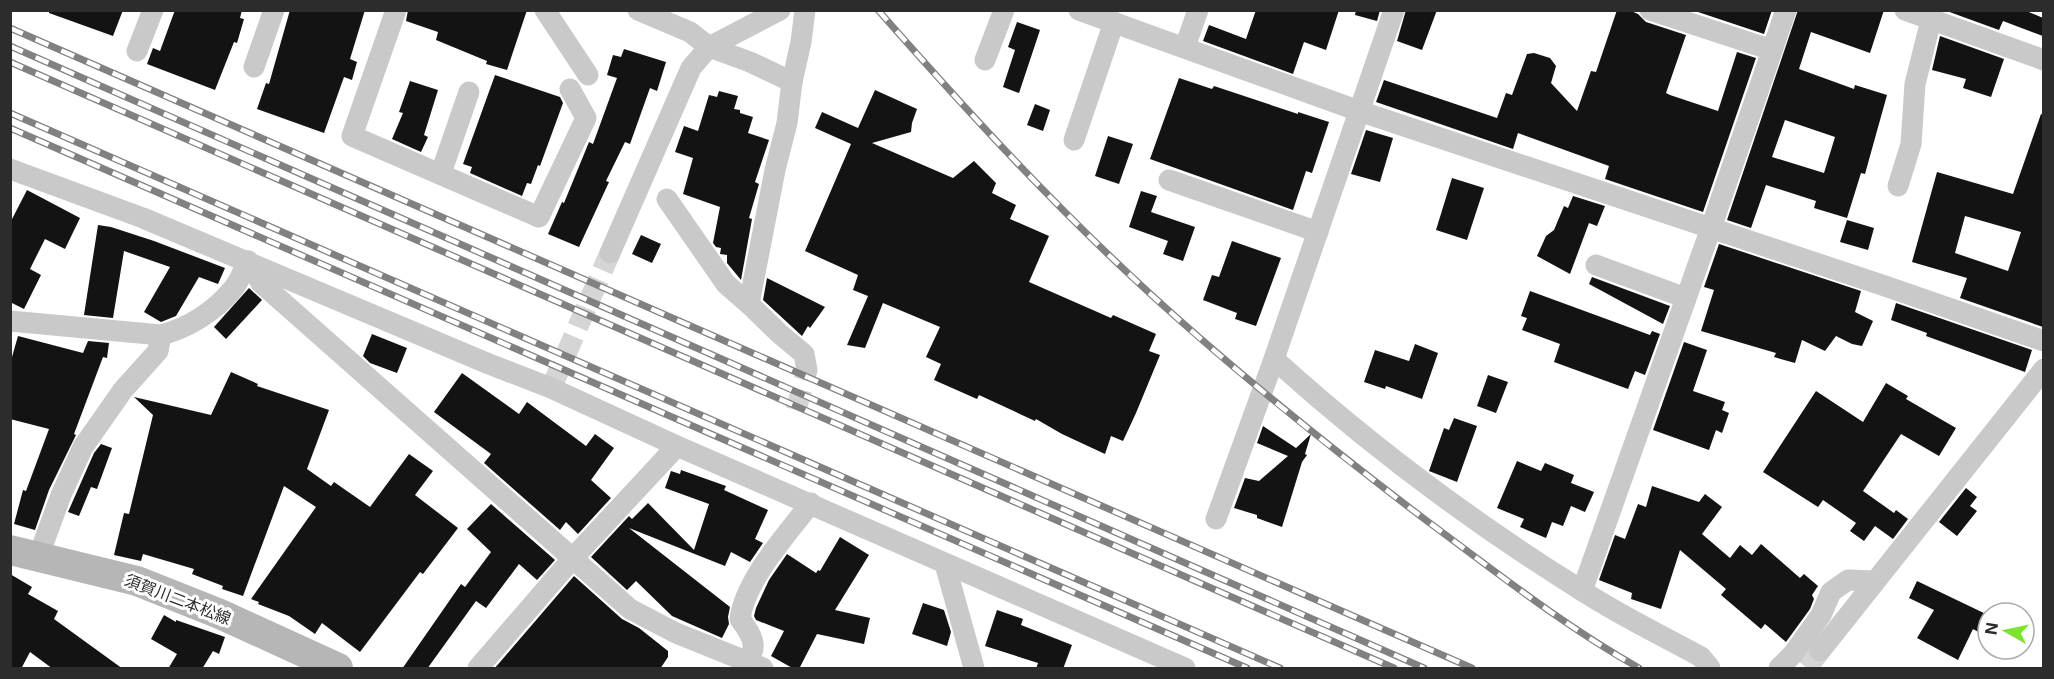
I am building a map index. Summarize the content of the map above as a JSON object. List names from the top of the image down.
{
  "streets": {
    "main road": ["須賀川二本松線"]
  },
  "north": "left"
}
